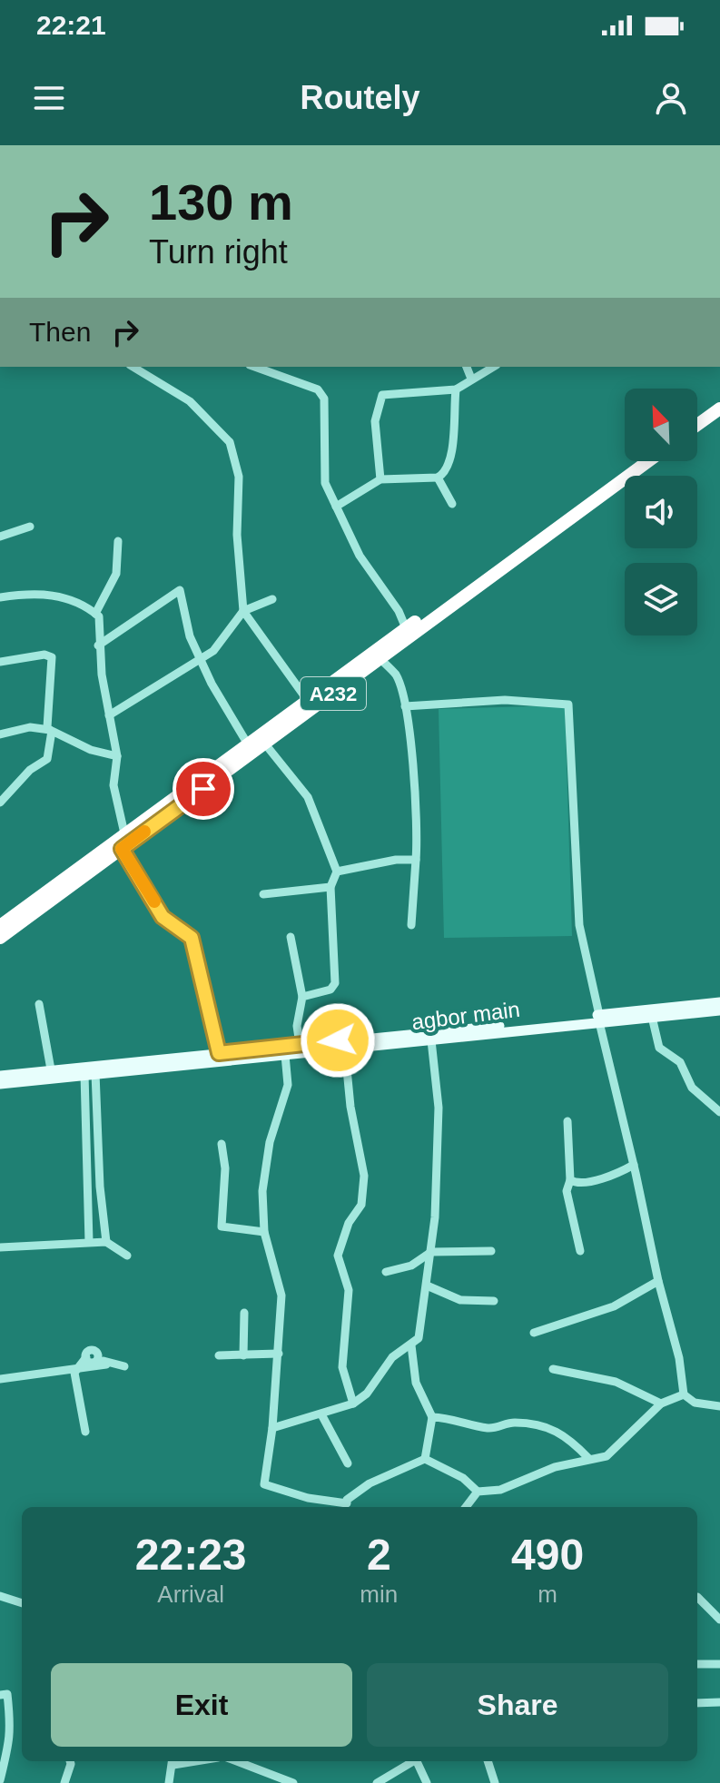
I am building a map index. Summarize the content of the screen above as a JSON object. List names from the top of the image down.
{
  "streets": {
    "highway": ["A232"],
    "main road": ["agbor main"]
  },
  "north": "top left",
  "page": {
    "status": "22:21",
    "header": "Routely",
    "turn": ["130 m", "Turn right"],
    "then": "Then",
    "eta": [
      "22:23",
      "Arrival",
      "2",
      "min",
      "490",
      "m"
    ],
    "buttons": ["Exit", "Share"]
  }
}
